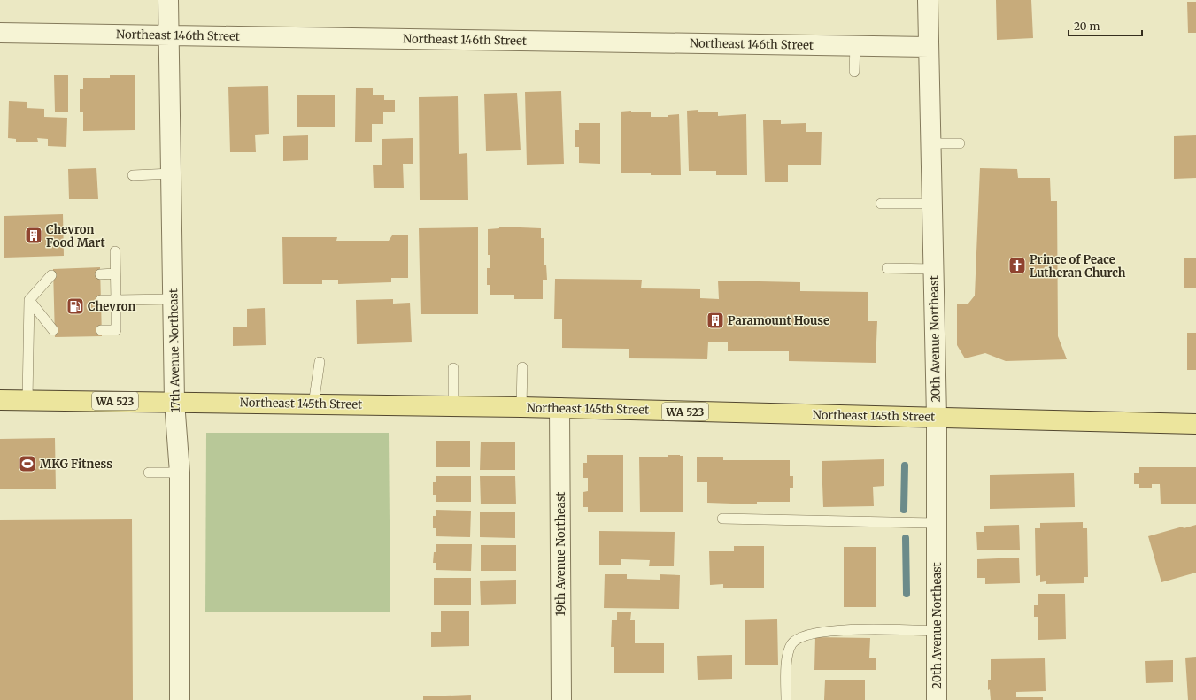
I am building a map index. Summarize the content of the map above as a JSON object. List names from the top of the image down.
{
  "streets": {
    "main road": ["WA 523", "Northeast 145th Street"],
    "street": [
      "Northeast 146th Street",
      "20th Avenue Northeast",
      "17th Avenue Northeast",
      "19th Avenue Northeast"
    ]
  },
  "crossings": [
    ["Northeast 146th Street", "20th Avenue Northeast"],
    ["Northeast 146th Street", "17th Avenue Northeast"],
    ["20th Avenue Northeast", "Northeast 145th Street"],
    ["17th Avenue Northeast", "Northeast 145th Street"],
    ["Northeast 145th Street", "19th Avenue Northeast"]
  ],
  "places": {
    "building": ["Chevron Food Mart", "Paramount House"],
    "church": ["Prince of Peace Lutheran Church"],
    "fuel station": ["Chevron"],
    "sports": ["MKG Fitness"]
  },
  "scale_bar": "20 m"
}
